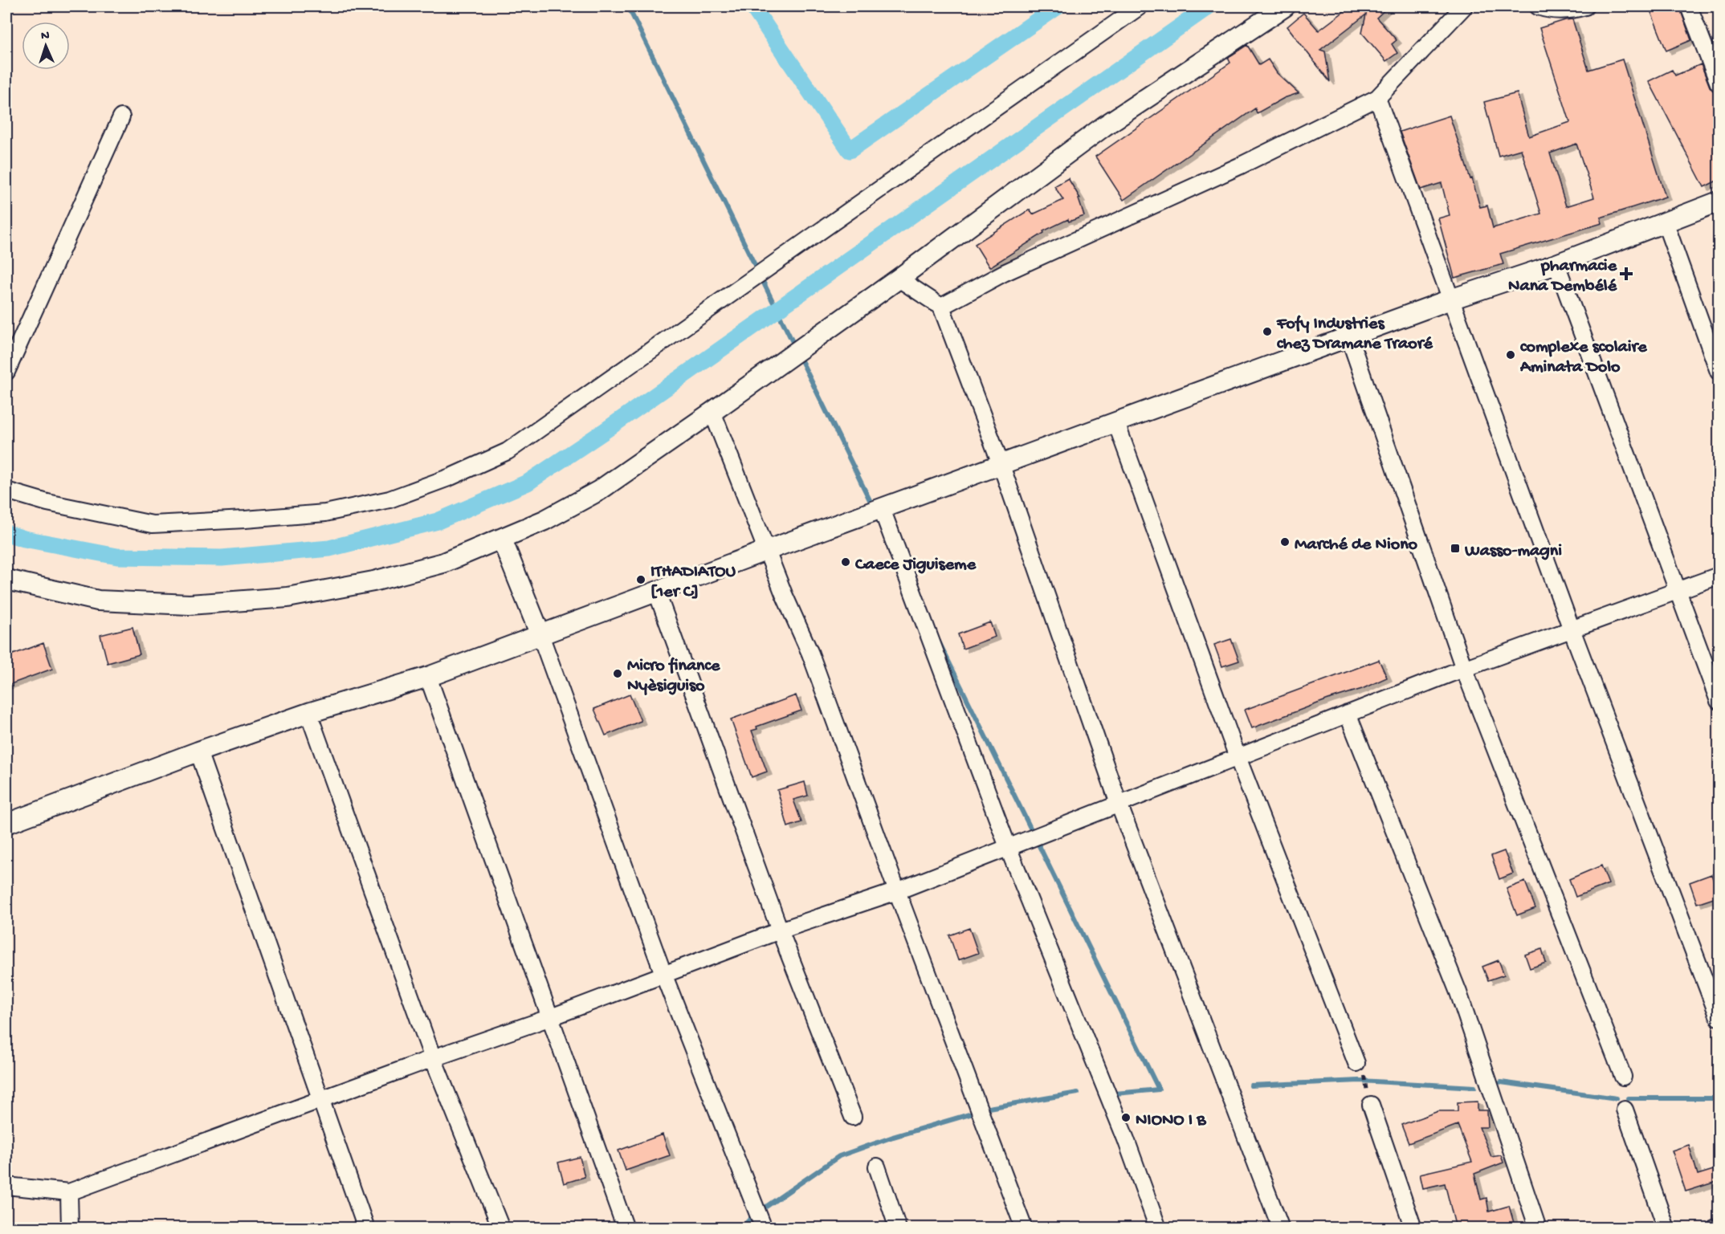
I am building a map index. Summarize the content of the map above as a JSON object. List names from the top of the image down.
{
  "places": {
    "health": ["pharmacie Nana Dembélé"],
    "other": [
      "Fofy Industries chez Dramane Traoré",
      "complexe scolaire Aminata Dolo",
      "Marché de Niono",
      "Caece Jiguiseme",
      "ITHADIATOU [1er C]",
      "Micro finance Nyèsiguiso",
      "NIONO I B"
    ],
    "transit": ["Wasso-magni"]
  },
  "north": "top"
}
